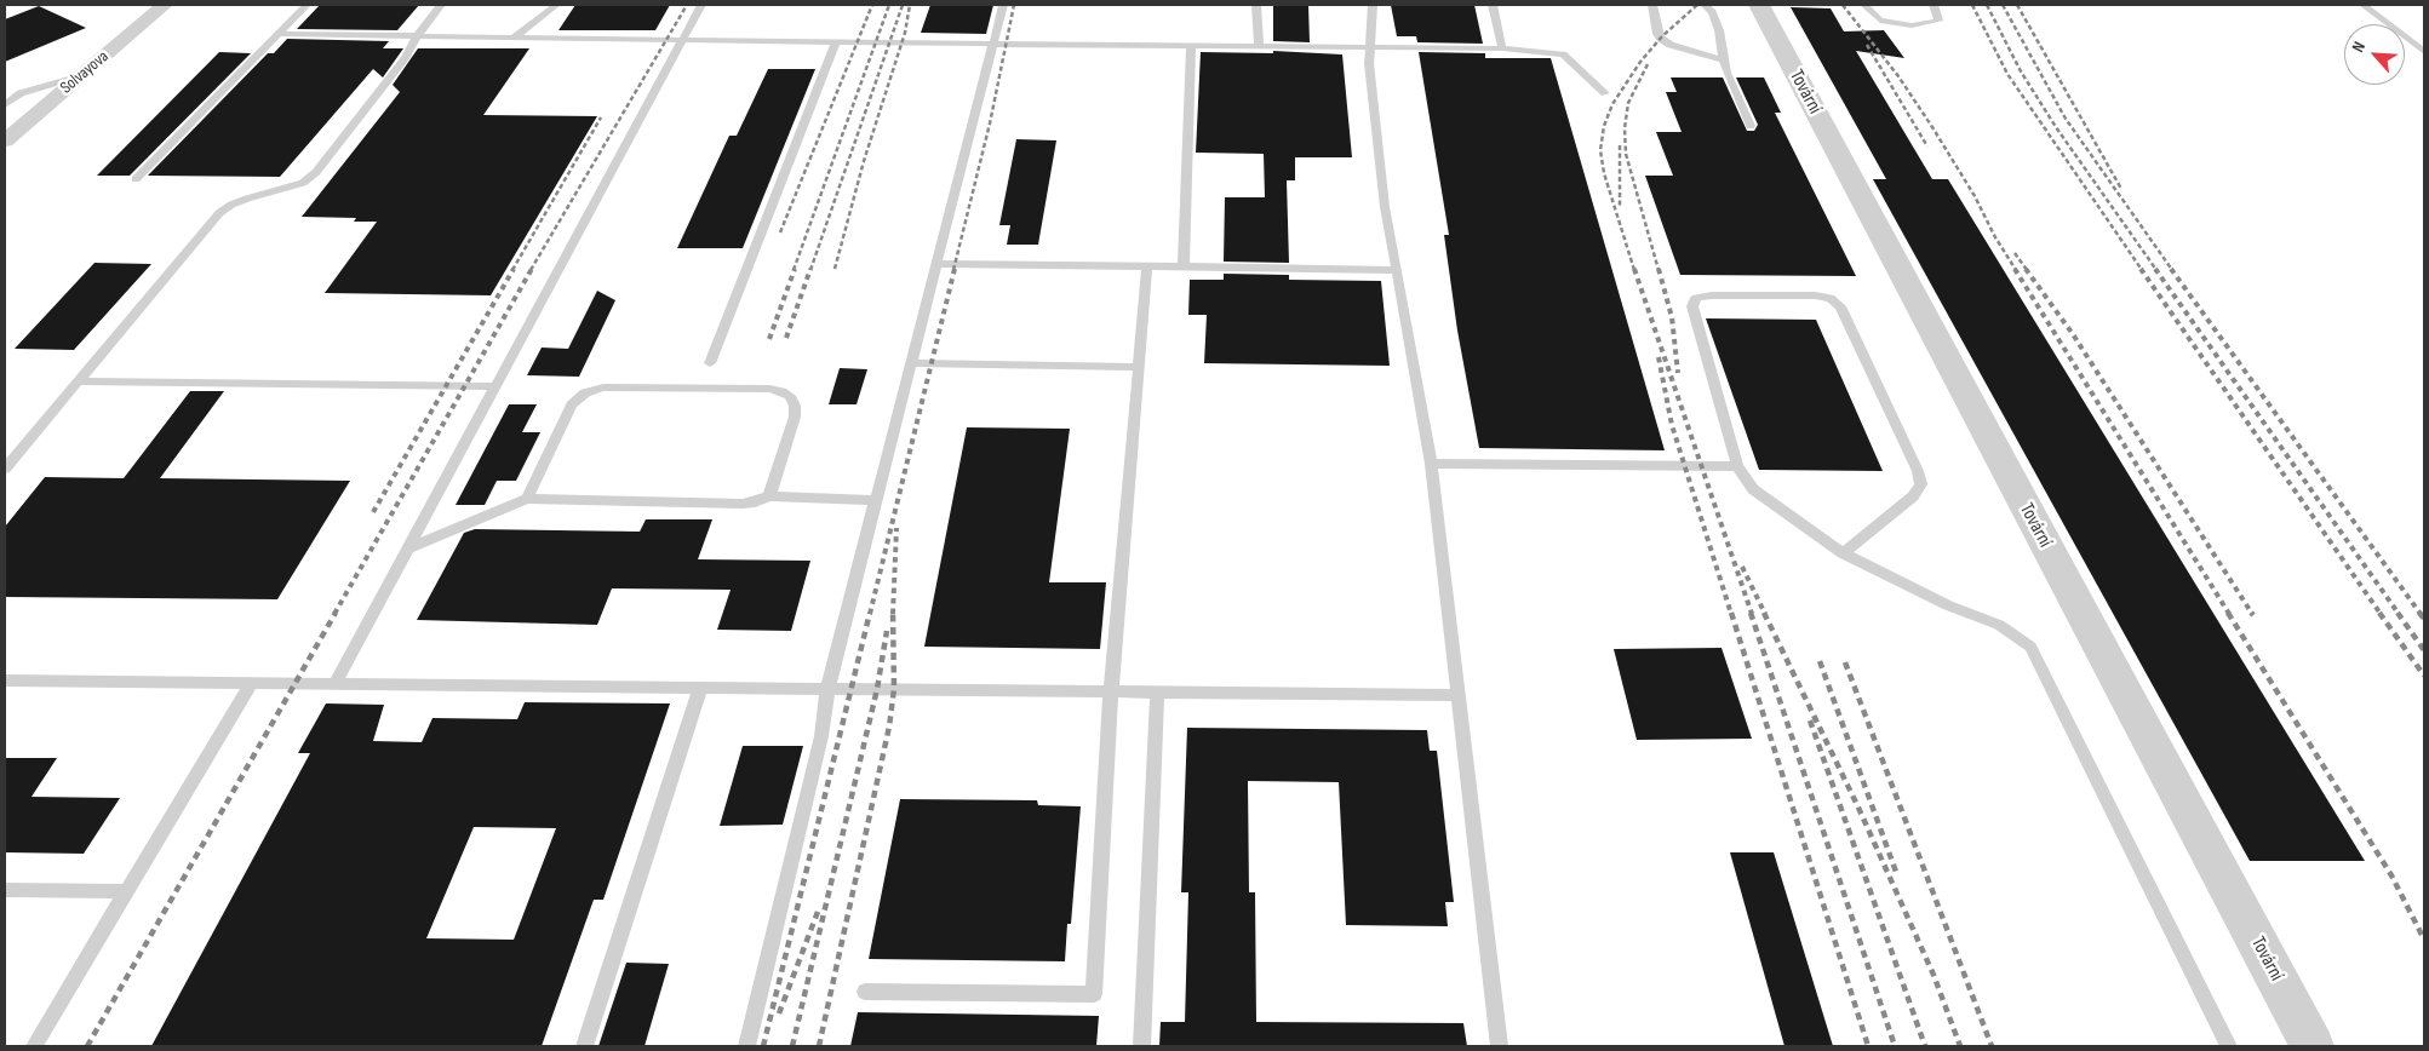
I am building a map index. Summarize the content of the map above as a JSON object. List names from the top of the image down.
{
  "streets": {
    "street": ["Solvayova", "Tovární"]
  },
  "north": "top left"
}
